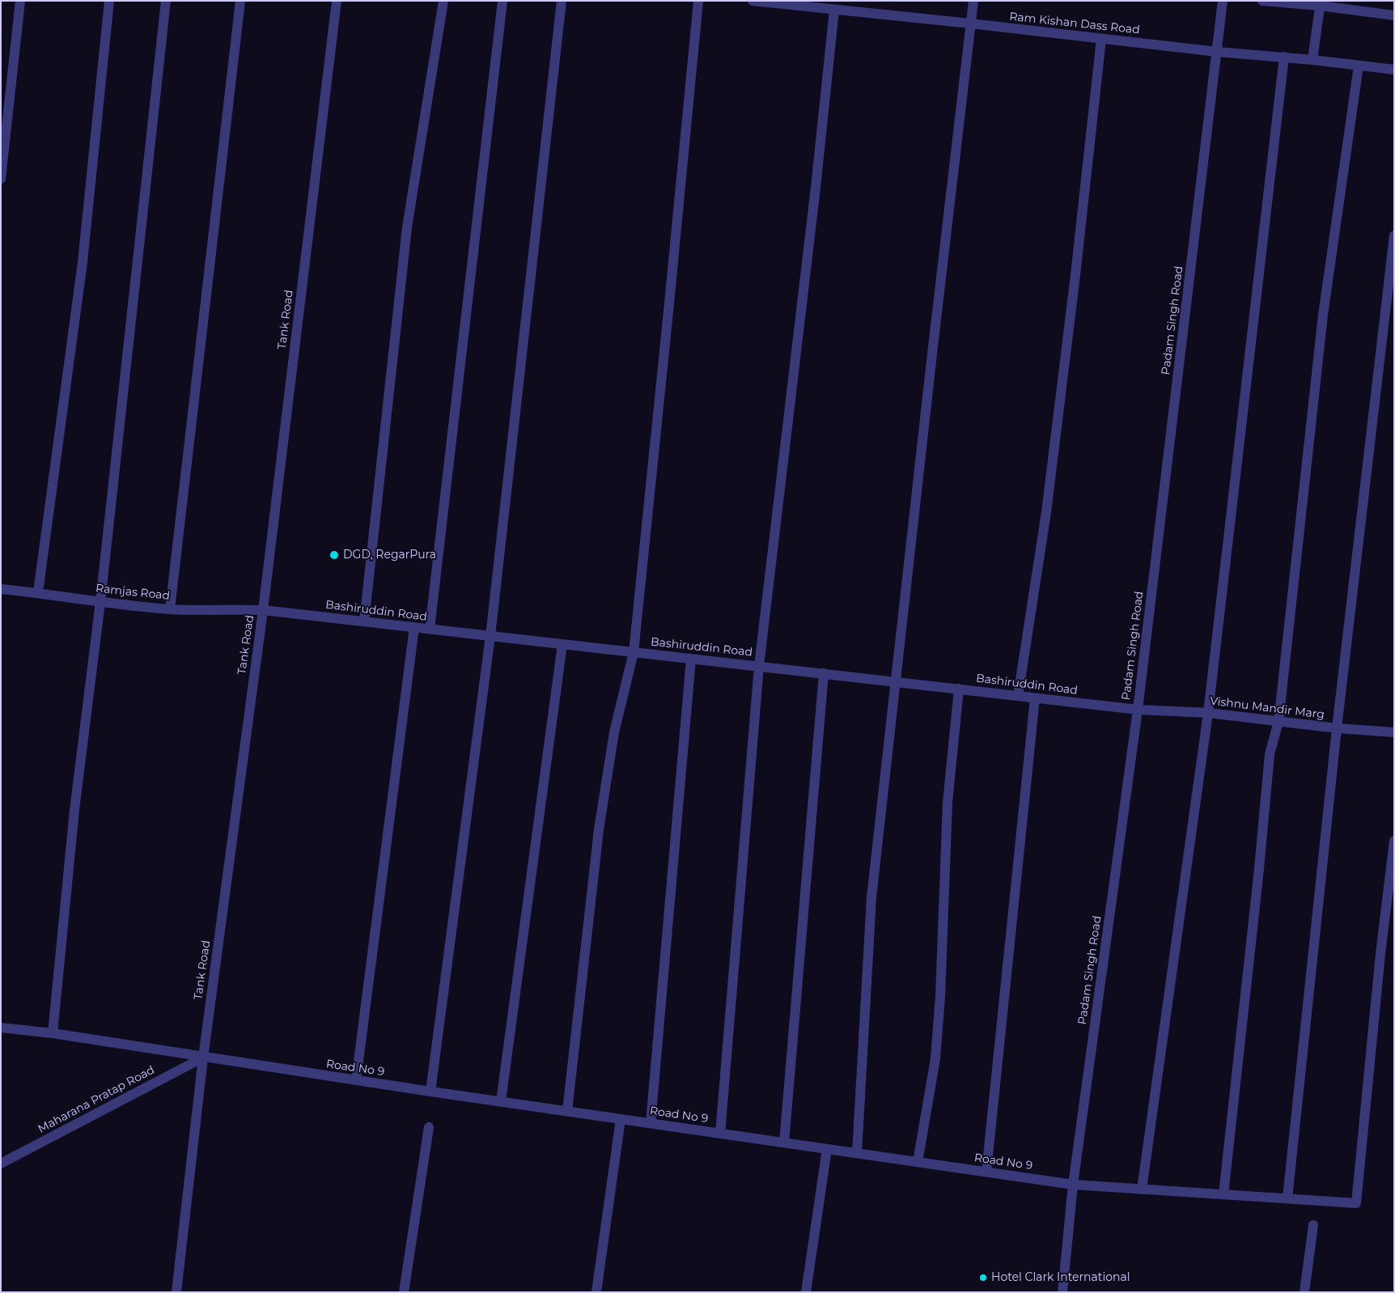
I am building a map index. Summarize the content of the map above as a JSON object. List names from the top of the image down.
{
  "streets": {
    "street": [
      "Ram Kishan Dass Road",
      "Tank Road",
      "Padam Singh Road",
      "Ramjas Road",
      "Bashiruddin Road",
      "Vishnu Mandir Marg",
      "Road No 9",
      "Maharana Pratap Road"
    ]
  },
  "crossings": [
    ["Ram Kishan Dass Road", "Padam Singh Road"],
    ["Tank Road", "Ramjas Road"],
    ["Tank Road", "Bashiruddin Road"],
    ["Tank Road", "Road No 9"],
    ["Tank Road", "Maharana Pratap Road"],
    ["Padam Singh Road", "Bashiruddin Road"],
    ["Padam Singh Road", "Vishnu Mandir Marg"],
    ["Padam Singh Road", "Road No 9"],
    ["Ramjas Road", "Bashiruddin Road"],
    ["Bashiruddin Road", "Vishnu Mandir Marg"],
    ["Road No 9", "Maharana Pratap Road"]
  ],
  "places": ["DGD, RegarPura", "Hotel Clark International"]
}
